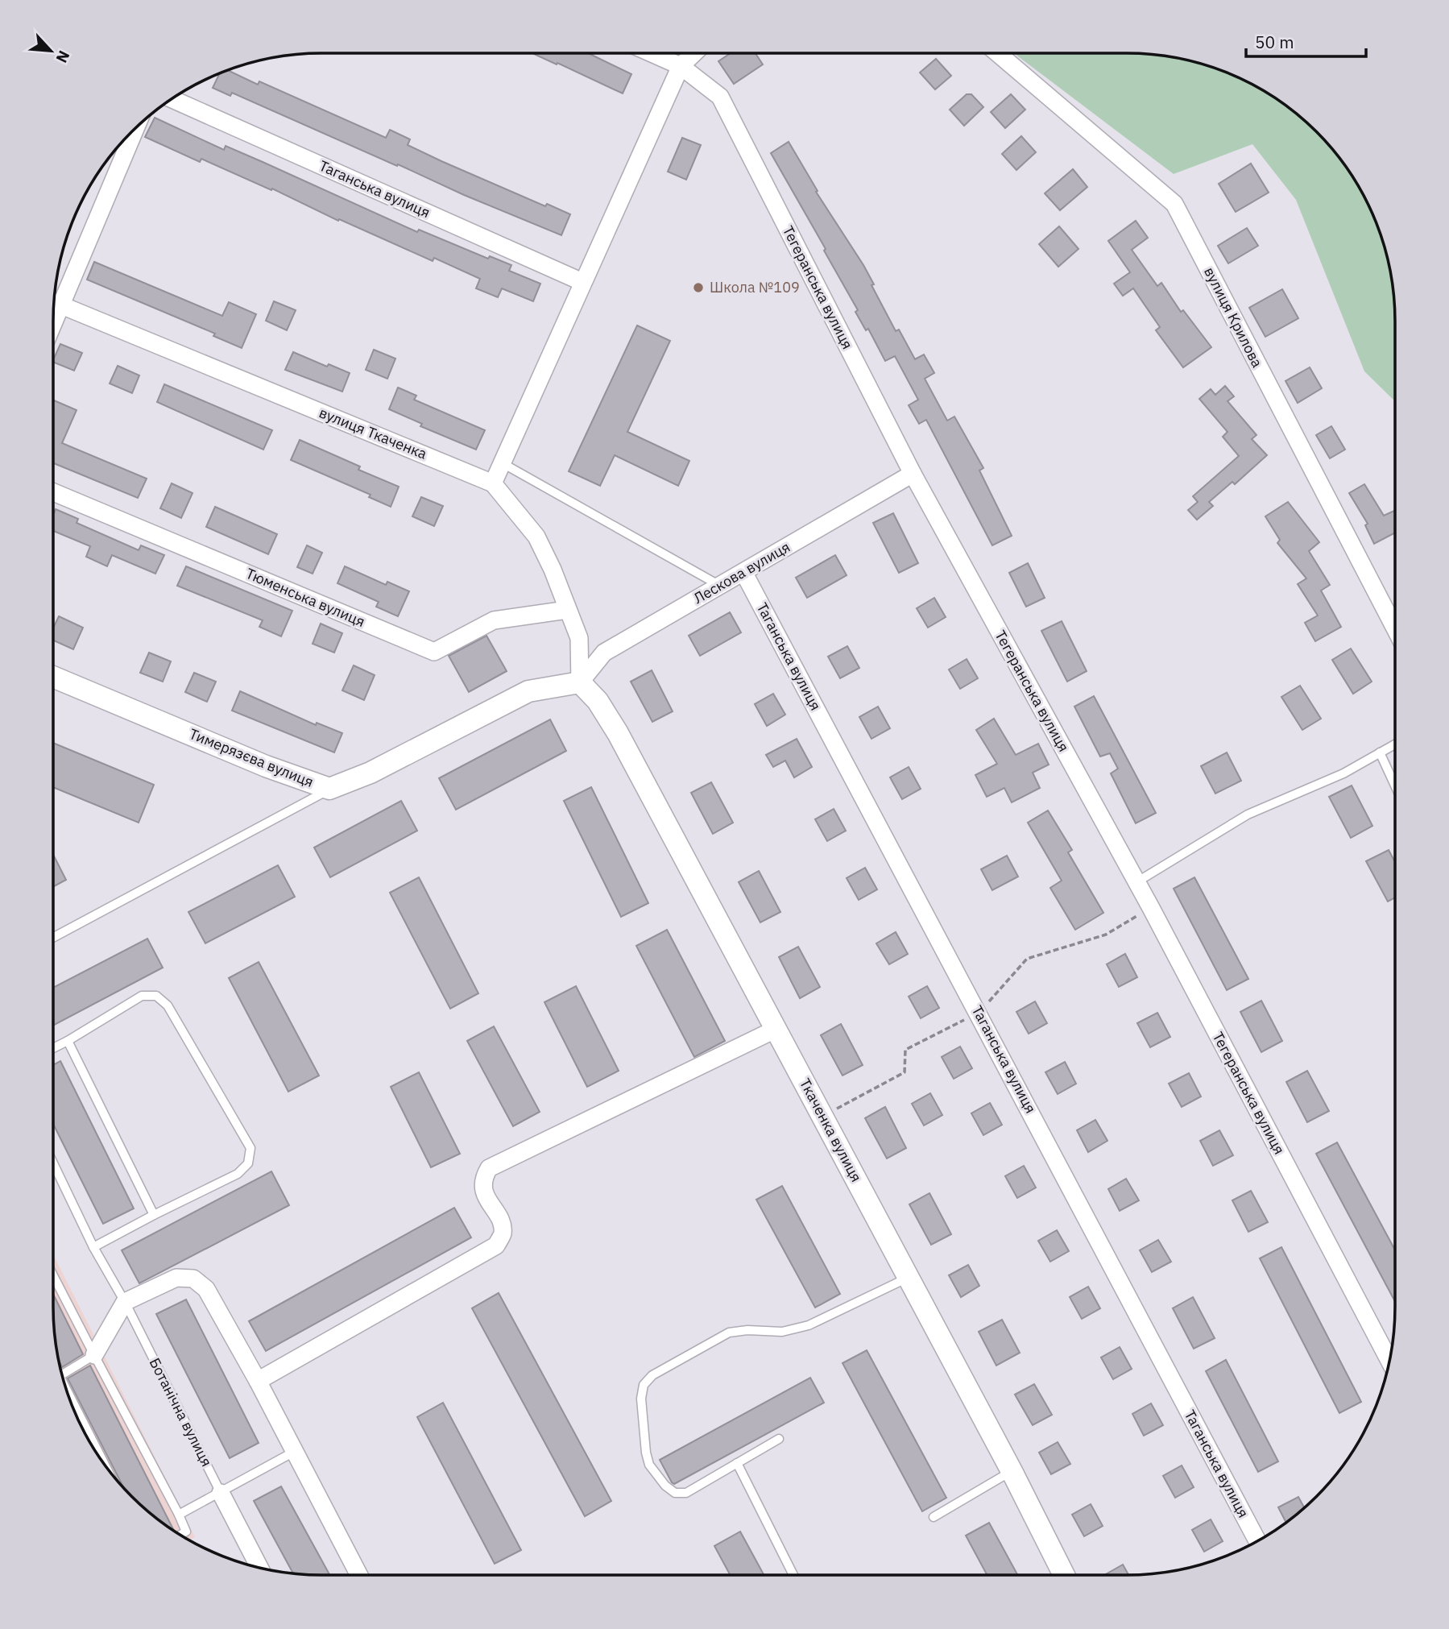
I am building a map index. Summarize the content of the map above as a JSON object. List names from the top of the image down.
{
  "streets": {
    "street": [
      "Таганська вулиця",
      "Тегеранська вулиця",
      "вулиця Крилова",
      "вулиця Ткаченка",
      "Лескова вулиця",
      "Тюменська вулиця",
      "Тимерязєва вулиця",
      "Ткаченка вулиця",
      "Ботанічна вулиця"
    ]
  },
  "crossings": [
    ["Таганська вулиця", "Лескова вулиця"],
    ["Тегеранська вулиця", "Лескова вулиця"],
    ["вулиця Ткаченка", "Лескова вулиця"],
    ["вулиця Ткаченка", "Тюменська вулиця"],
    ["вулиця Ткаченка", "Тимерязєва вулиця"],
    ["вулиця Ткаченка", "Ткаченка вулиця"],
    ["Лескова вулиця", "Тимерязєва вулиця"],
    ["Лескова вулиця", "Ткаченка вулиця"],
    ["Тимерязєва вулиця", "Ткаченка вулиця"]
  ],
  "places": ["Школа №109"],
  "scale_bar": "50 m",
  "north": "bottom right"
}
